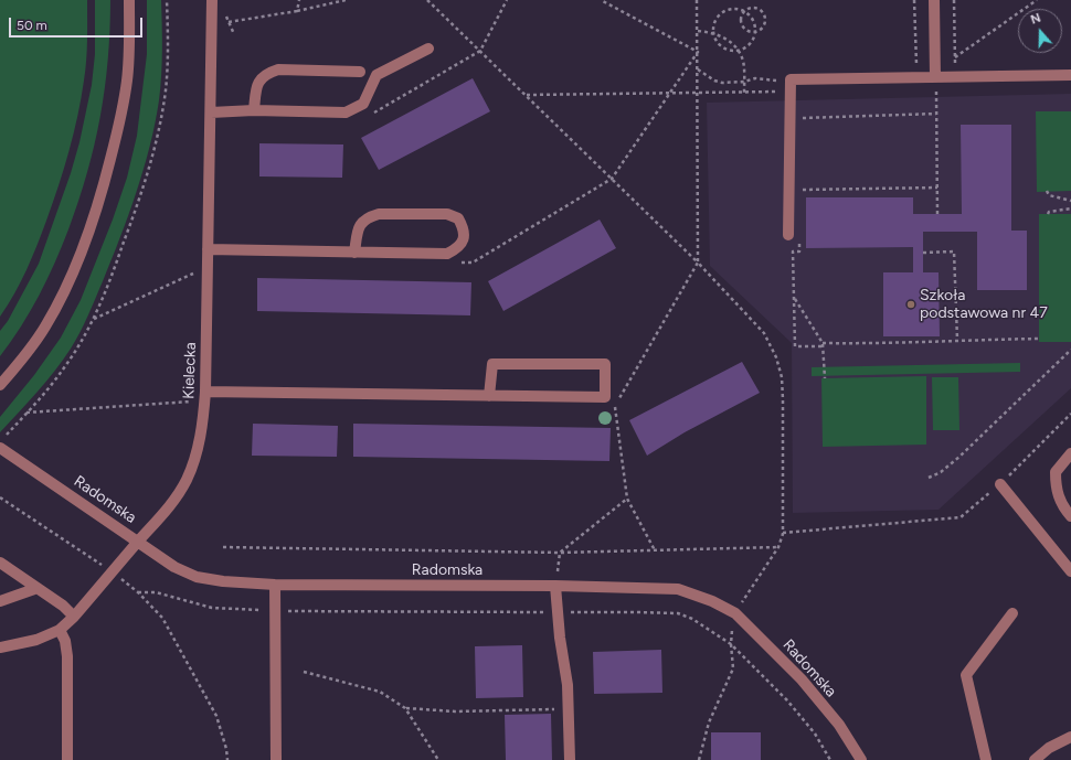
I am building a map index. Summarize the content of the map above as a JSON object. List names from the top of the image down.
{
  "streets": {
    "street": ["Kielecka", "Radomska"]
  },
  "crossings": [
    ["Kielecka", "Radomska"]
  ],
  "places": ["Szkoła podstawowa nr 47"],
  "scale_bar": "50 m",
  "north": "top"
}
